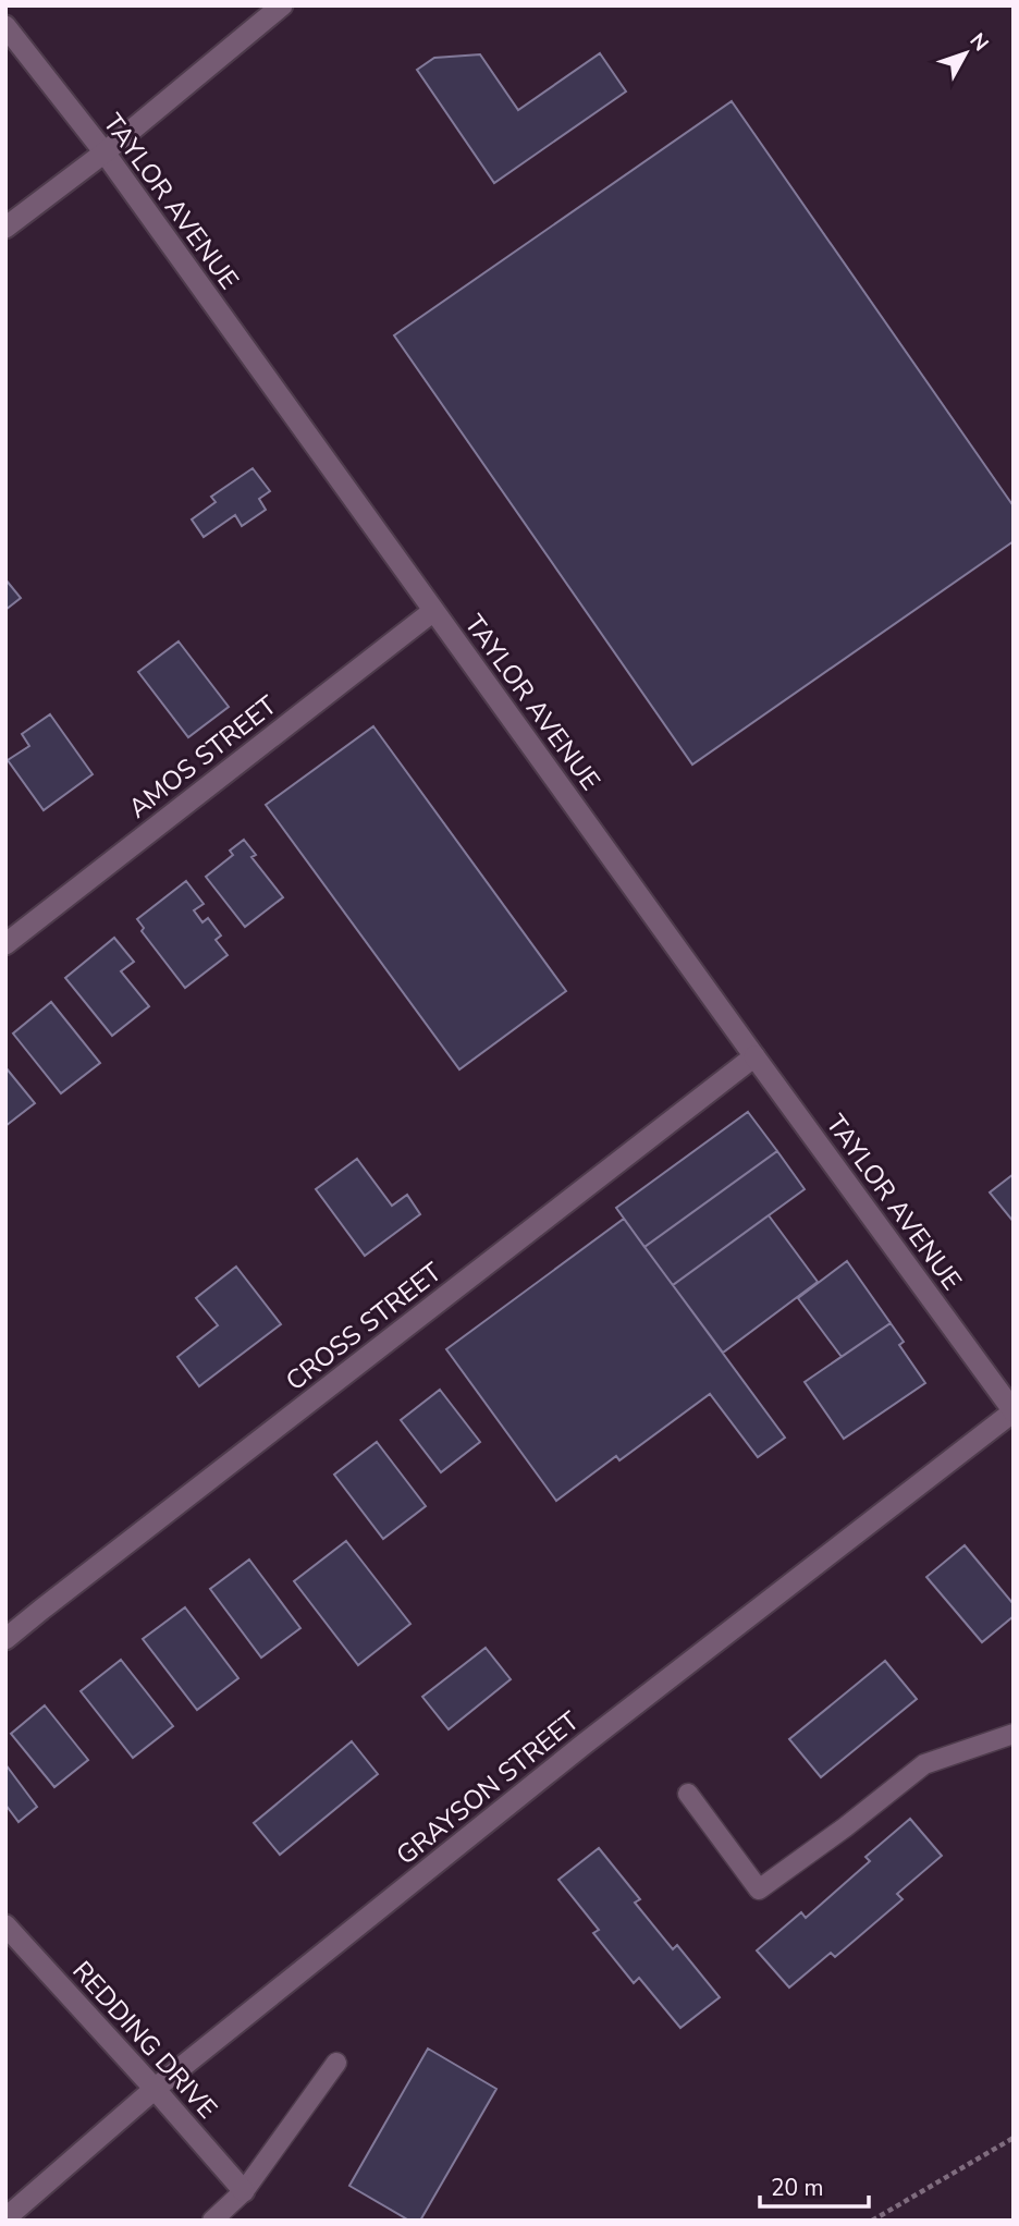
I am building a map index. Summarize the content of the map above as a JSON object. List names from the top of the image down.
{
  "streets": {
    "street": [
      "TAYLOR AVENUE",
      "AMOS STREET",
      "CROSS STREET",
      "GRAYSON STREET",
      "REDDING DRIVE"
    ]
  },
  "crossings": [
    ["TAYLOR AVENUE", "AMOS STREET"],
    ["TAYLOR AVENUE", "CROSS STREET"],
    ["TAYLOR AVENUE", "GRAYSON STREET"],
    ["GRAYSON STREET", "REDDING DRIVE"]
  ],
  "scale_bar": "20 m",
  "north": "top right"
}
